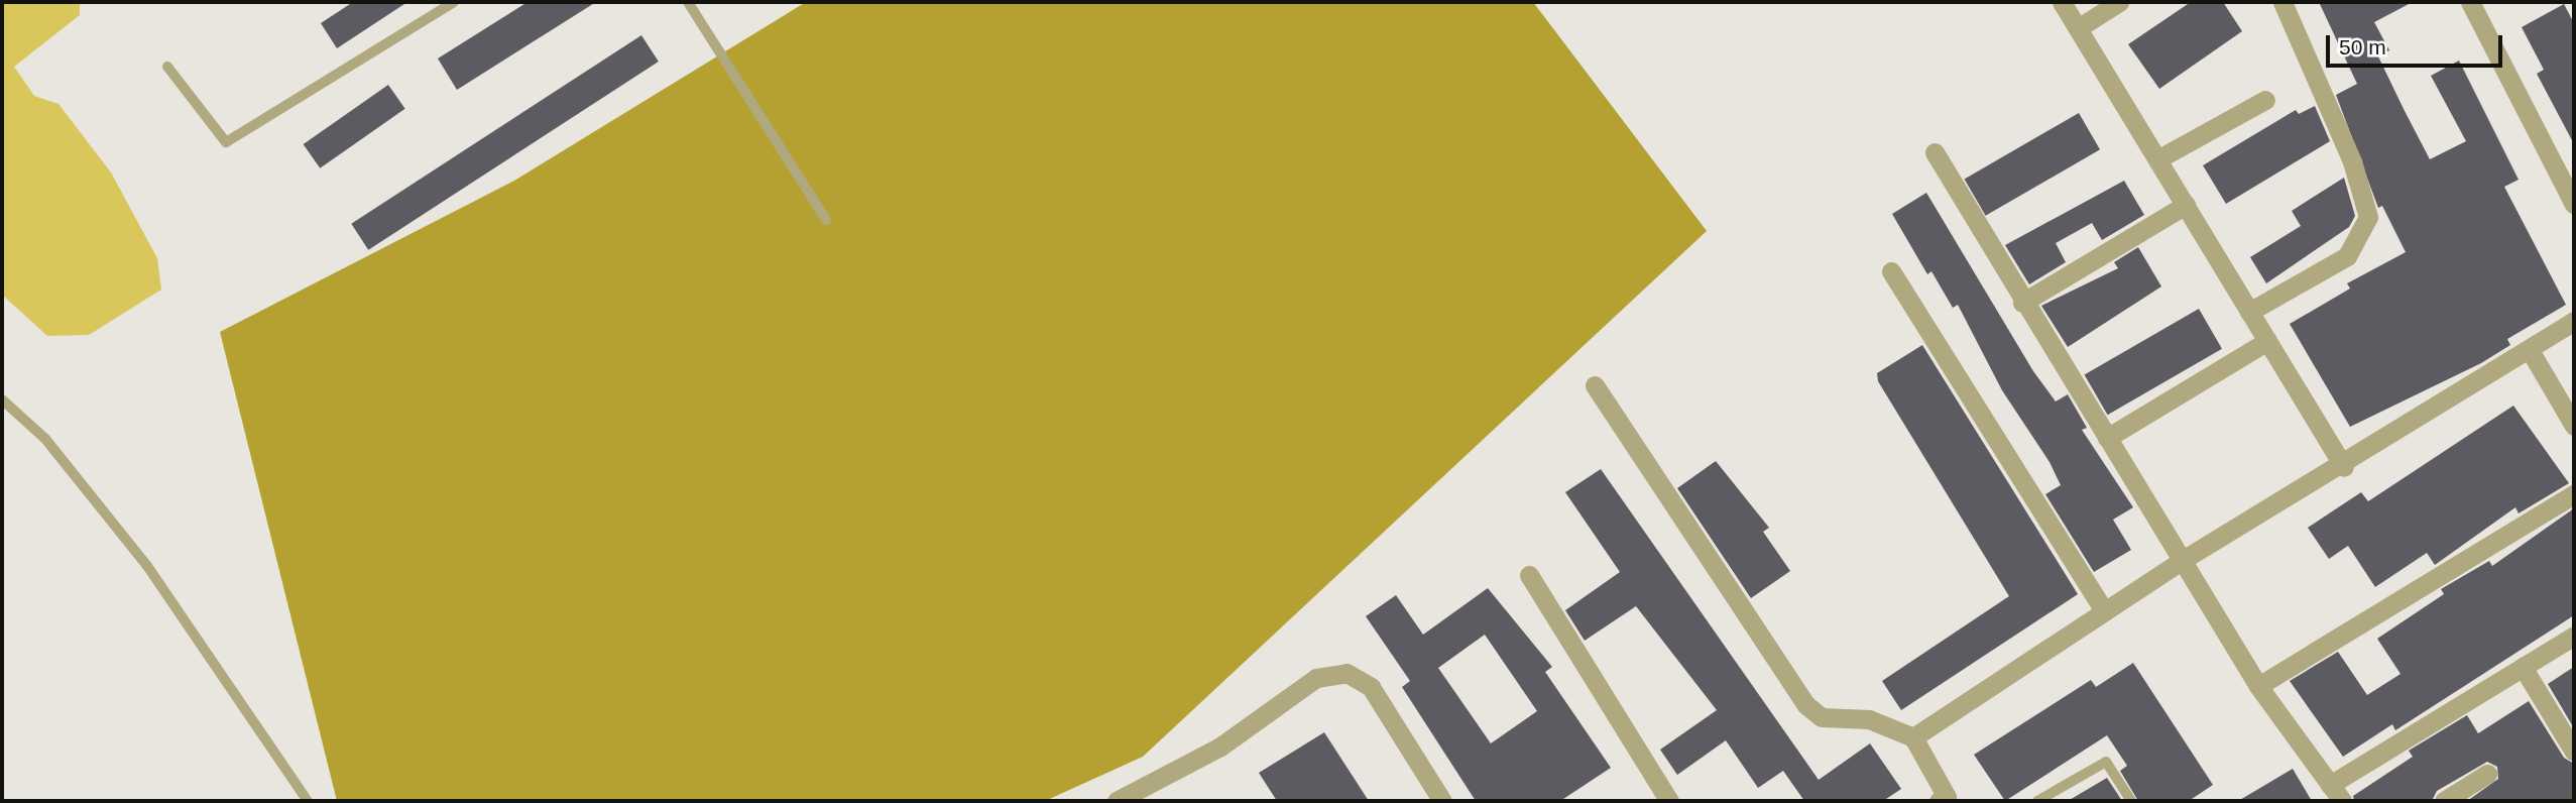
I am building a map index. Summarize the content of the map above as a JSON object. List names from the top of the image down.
{
  "scale_bar": "50 m"
}
